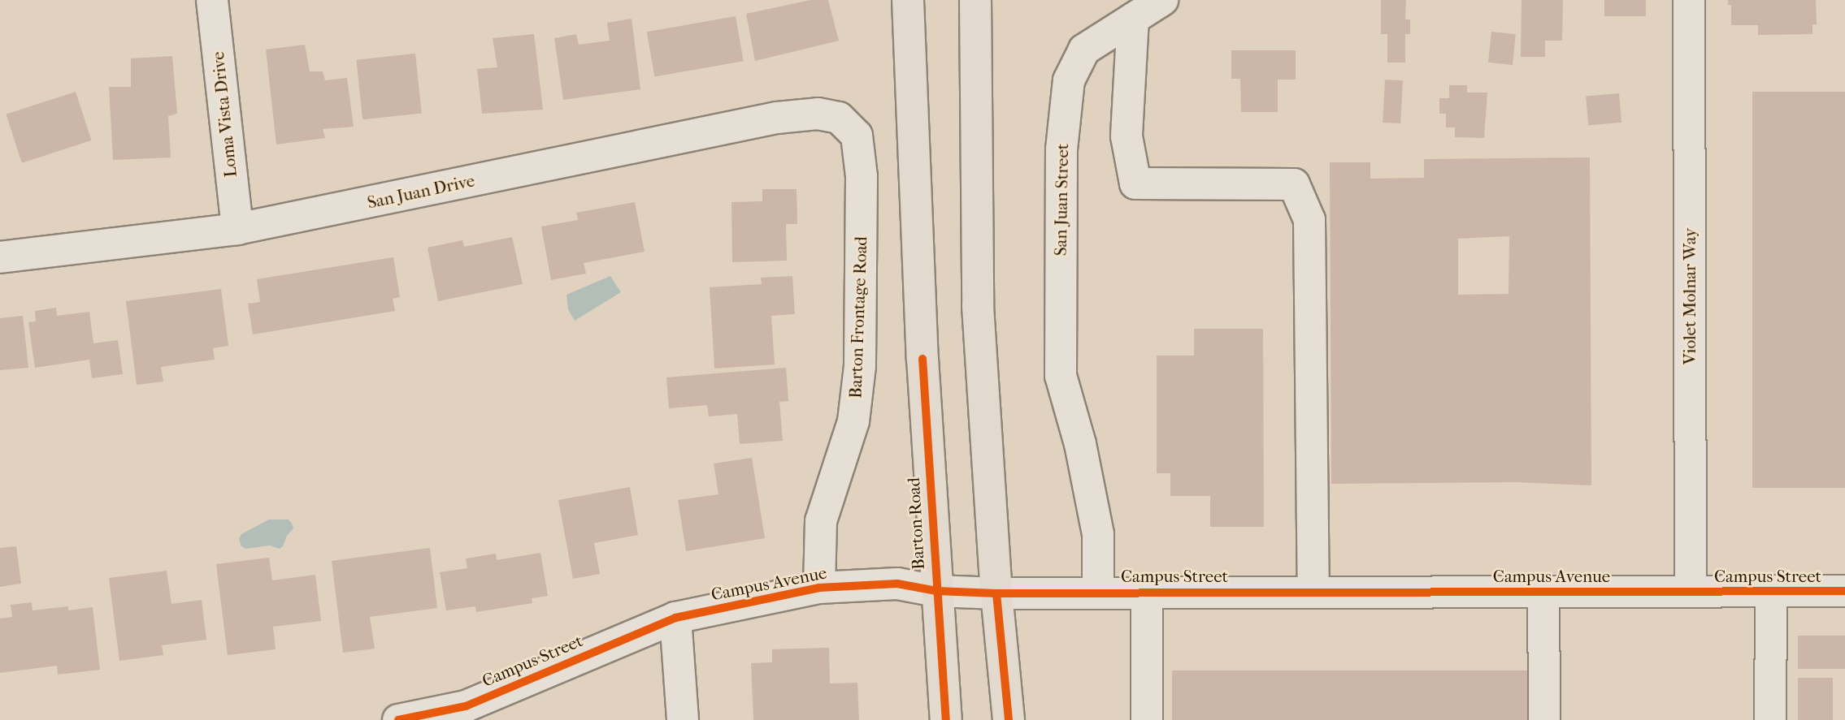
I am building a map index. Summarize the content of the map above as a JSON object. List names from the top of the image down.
{
  "streets": {
    "main road": ["Barton Road"],
    "street": [
      "Loma Vista Drive",
      "San Juan Drive",
      "San Juan Street",
      "Violet Molnar Way",
      "Barton Frontage Road",
      "Campus Street",
      "Campus Avenue"
    ]
  },
  "crossings": [
    ["Loma Vista Drive", "San Juan Drive"],
    ["San Juan Drive", "Barton Frontage Road"],
    ["San Juan Street", "Campus Street"],
    ["Violet Molnar Way", "Campus Street"],
    ["Violet Molnar Way", "Campus Avenue"],
    ["Barton Frontage Road", "Campus Avenue"],
    ["Barton Road", "Campus Street"],
    ["Barton Road", "Campus Avenue"],
    ["Campus Street", "Campus Avenue"]
  ]
}
